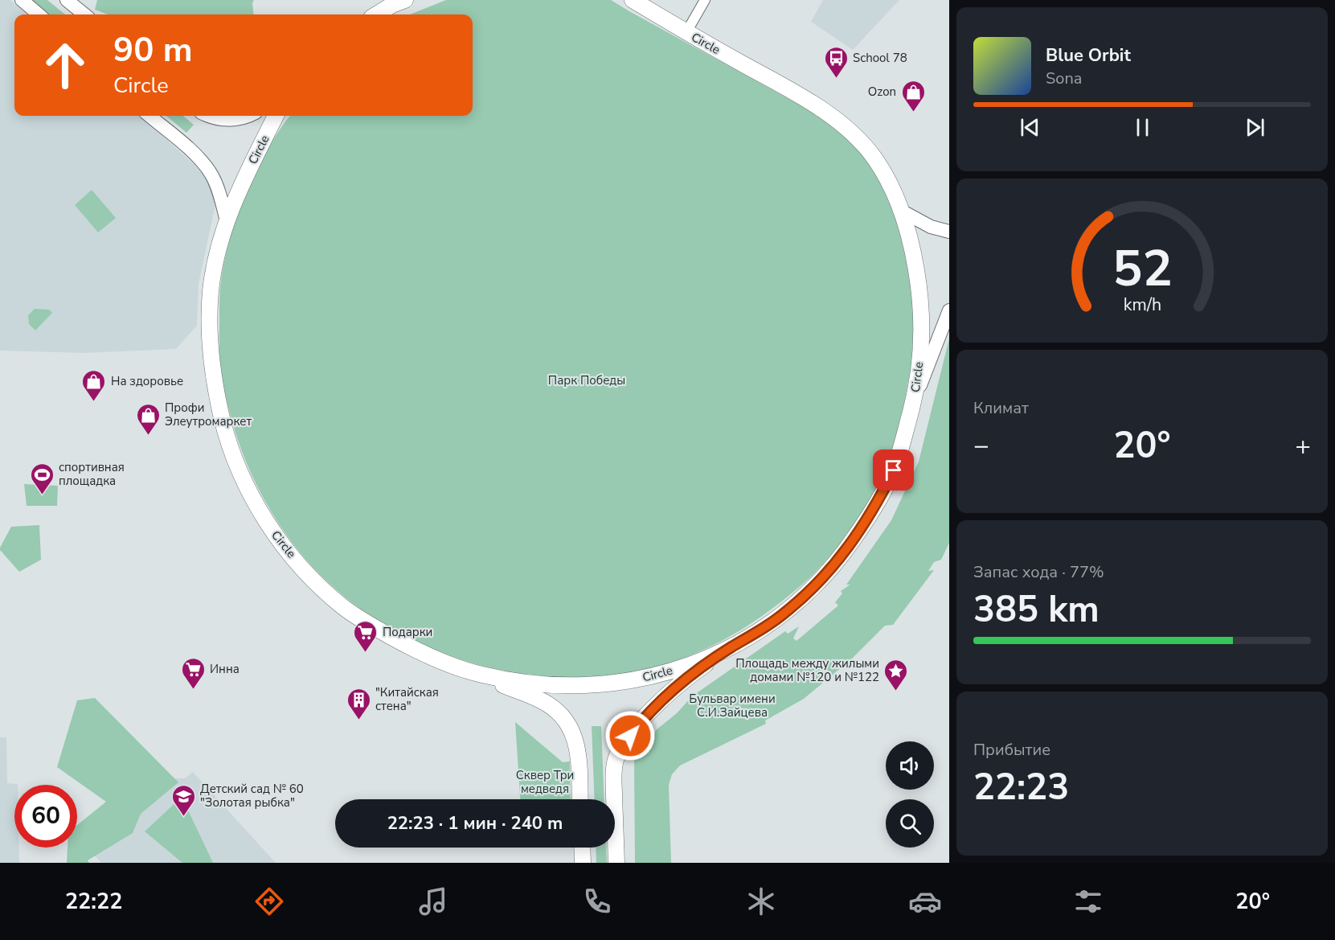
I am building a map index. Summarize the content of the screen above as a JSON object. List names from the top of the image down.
{
  "streets": {
    "main road": ["Circle"]
  },
  "parks": ["Парк Победы", "Бульвар имени С.И.Зайцева", "Сквер Три медведя"],
  "places": {
    "bus stop": ["School 78"],
    "shop": ["Ozon", "На здоровье", "Профи Элеутромаркет"],
    "sports": ["спортивная площадка"],
    "supermarket": ["Подарки", "Инна"],
    "place": ["Площадь между жилыми домами №120 и №122"],
    "building": ["\"Китайская стена\""],
    "school or university": ["Детский сад № 60 \"Золотая рыбка\""]
  },
  "page": {
    "turn": ["90 m", "Circle"],
    "song": ["Blue Orbit", "Sona"],
    "tile": [
      "Климат",
      ["Запас хода · 77%", "385 km"],
      ["Прибытие", "22:23"]
    ],
    "heat": ["−", "20°", "+"],
    "limit": "60",
    "trip": "22:23 · 1 мин · 240 m",
    "tabs": ["22:22", "20°"],
    "gauge": ["52", "km/h"]
  }
}
